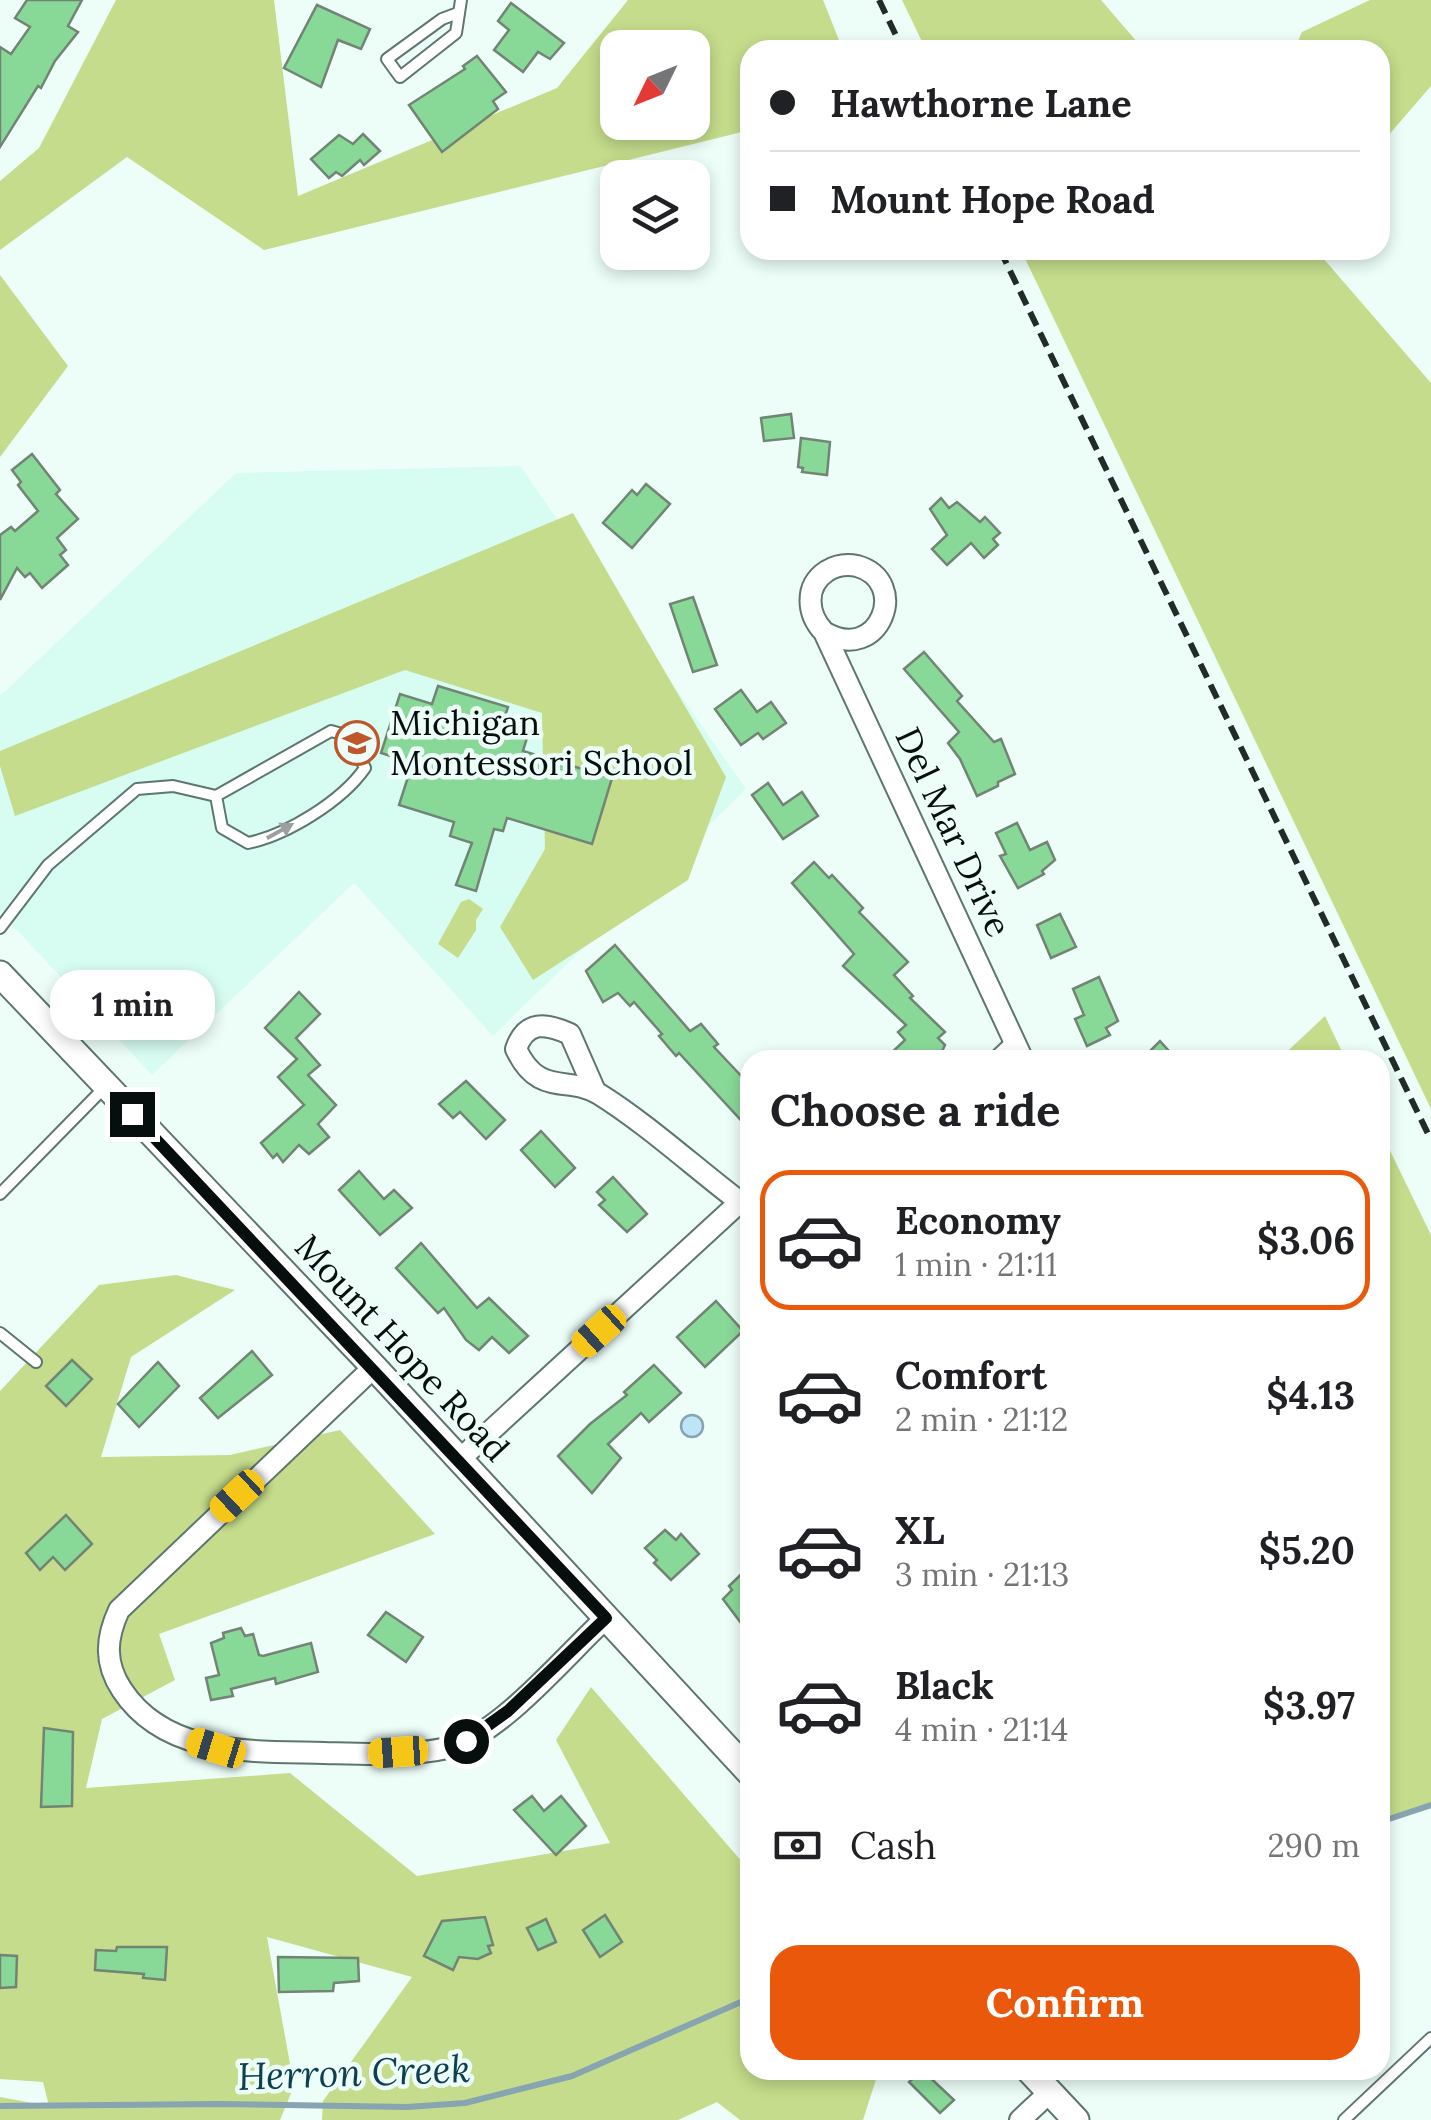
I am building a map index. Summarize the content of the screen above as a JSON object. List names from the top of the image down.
{
  "streets": {
    "street": ["Del Mar Drive", "Mount Hope Road"]
  },
  "water": ["Herron Creek"],
  "places": {
    "school or university": ["Michigan Montessori School"]
  },
  "north": "bottom left",
  "page": {
    "banner": ["Hawthorne Lane", "Mount Hope Road"],
    "bubble": "1 min",
    "heading": "Choose a ride",
    "list": [
      {
        "name": "Economy",
        "note": "1 min · 21:11",
        "value": "$3.06"
      },
      {
        "name": "Comfort",
        "note": "2 min · 21:12",
        "value": "$4.13"
      },
      {
        "name": "XL",
        "note": "3 min · 21:13",
        "value": "$5.20"
      },
      {
        "name": "Black",
        "note": "4 min · 21:14",
        "value": "$3.97"
      }
    ],
    "pay": ["Cash", "290 m"],
    "buttons": "Confirm"
  }
}
